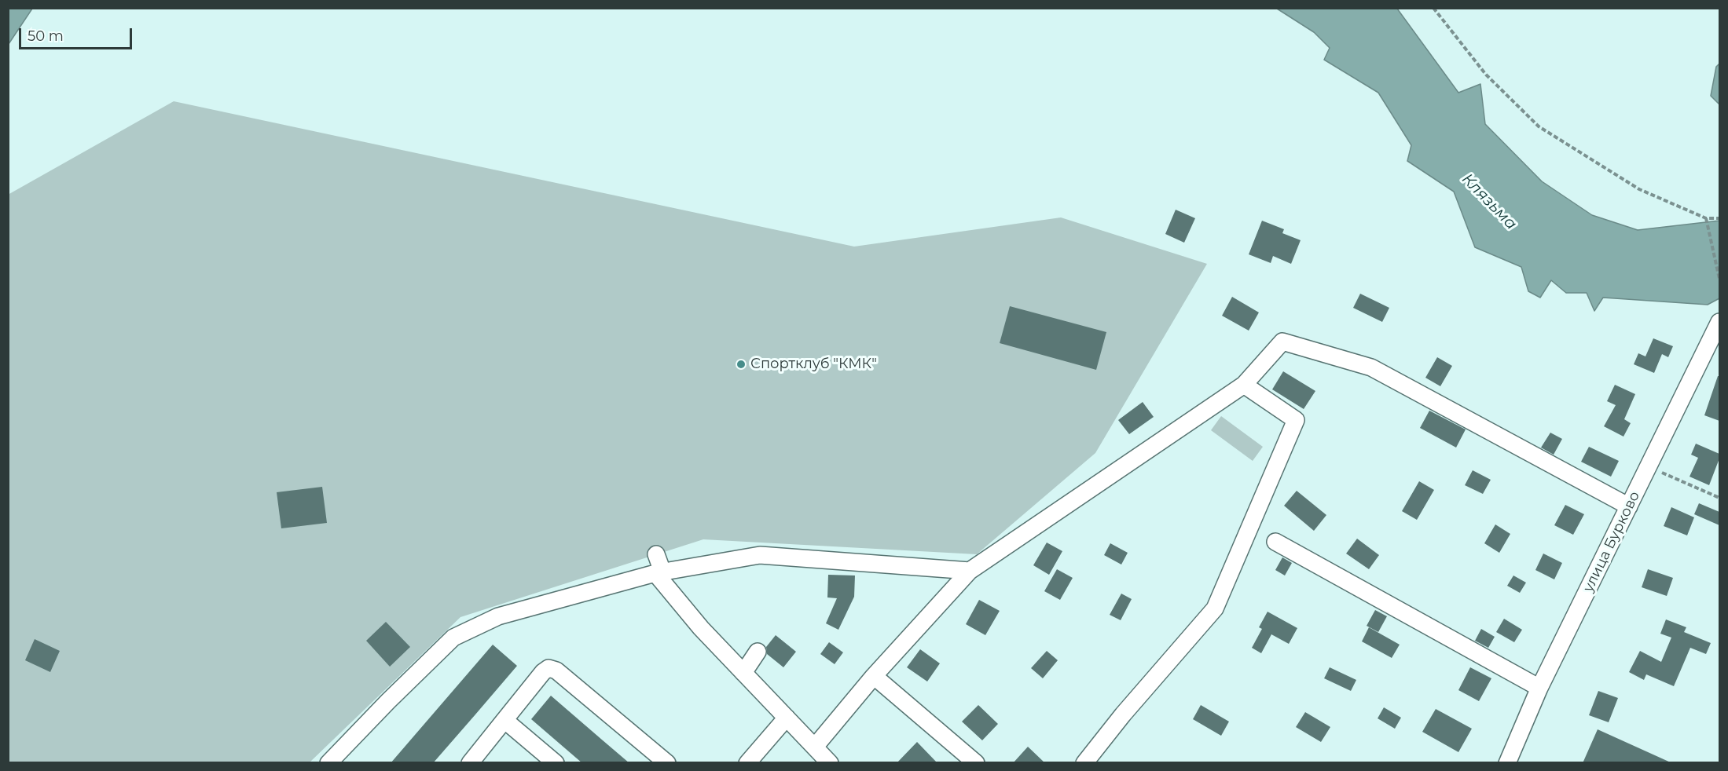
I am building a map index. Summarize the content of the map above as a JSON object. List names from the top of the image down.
{
  "streets": {
    "street": ["улица Бурково"]
  },
  "water": ["Клязьма"],
  "places": ["Спортклуб \"КМК\""],
  "scale_bar": "50 m"
}
